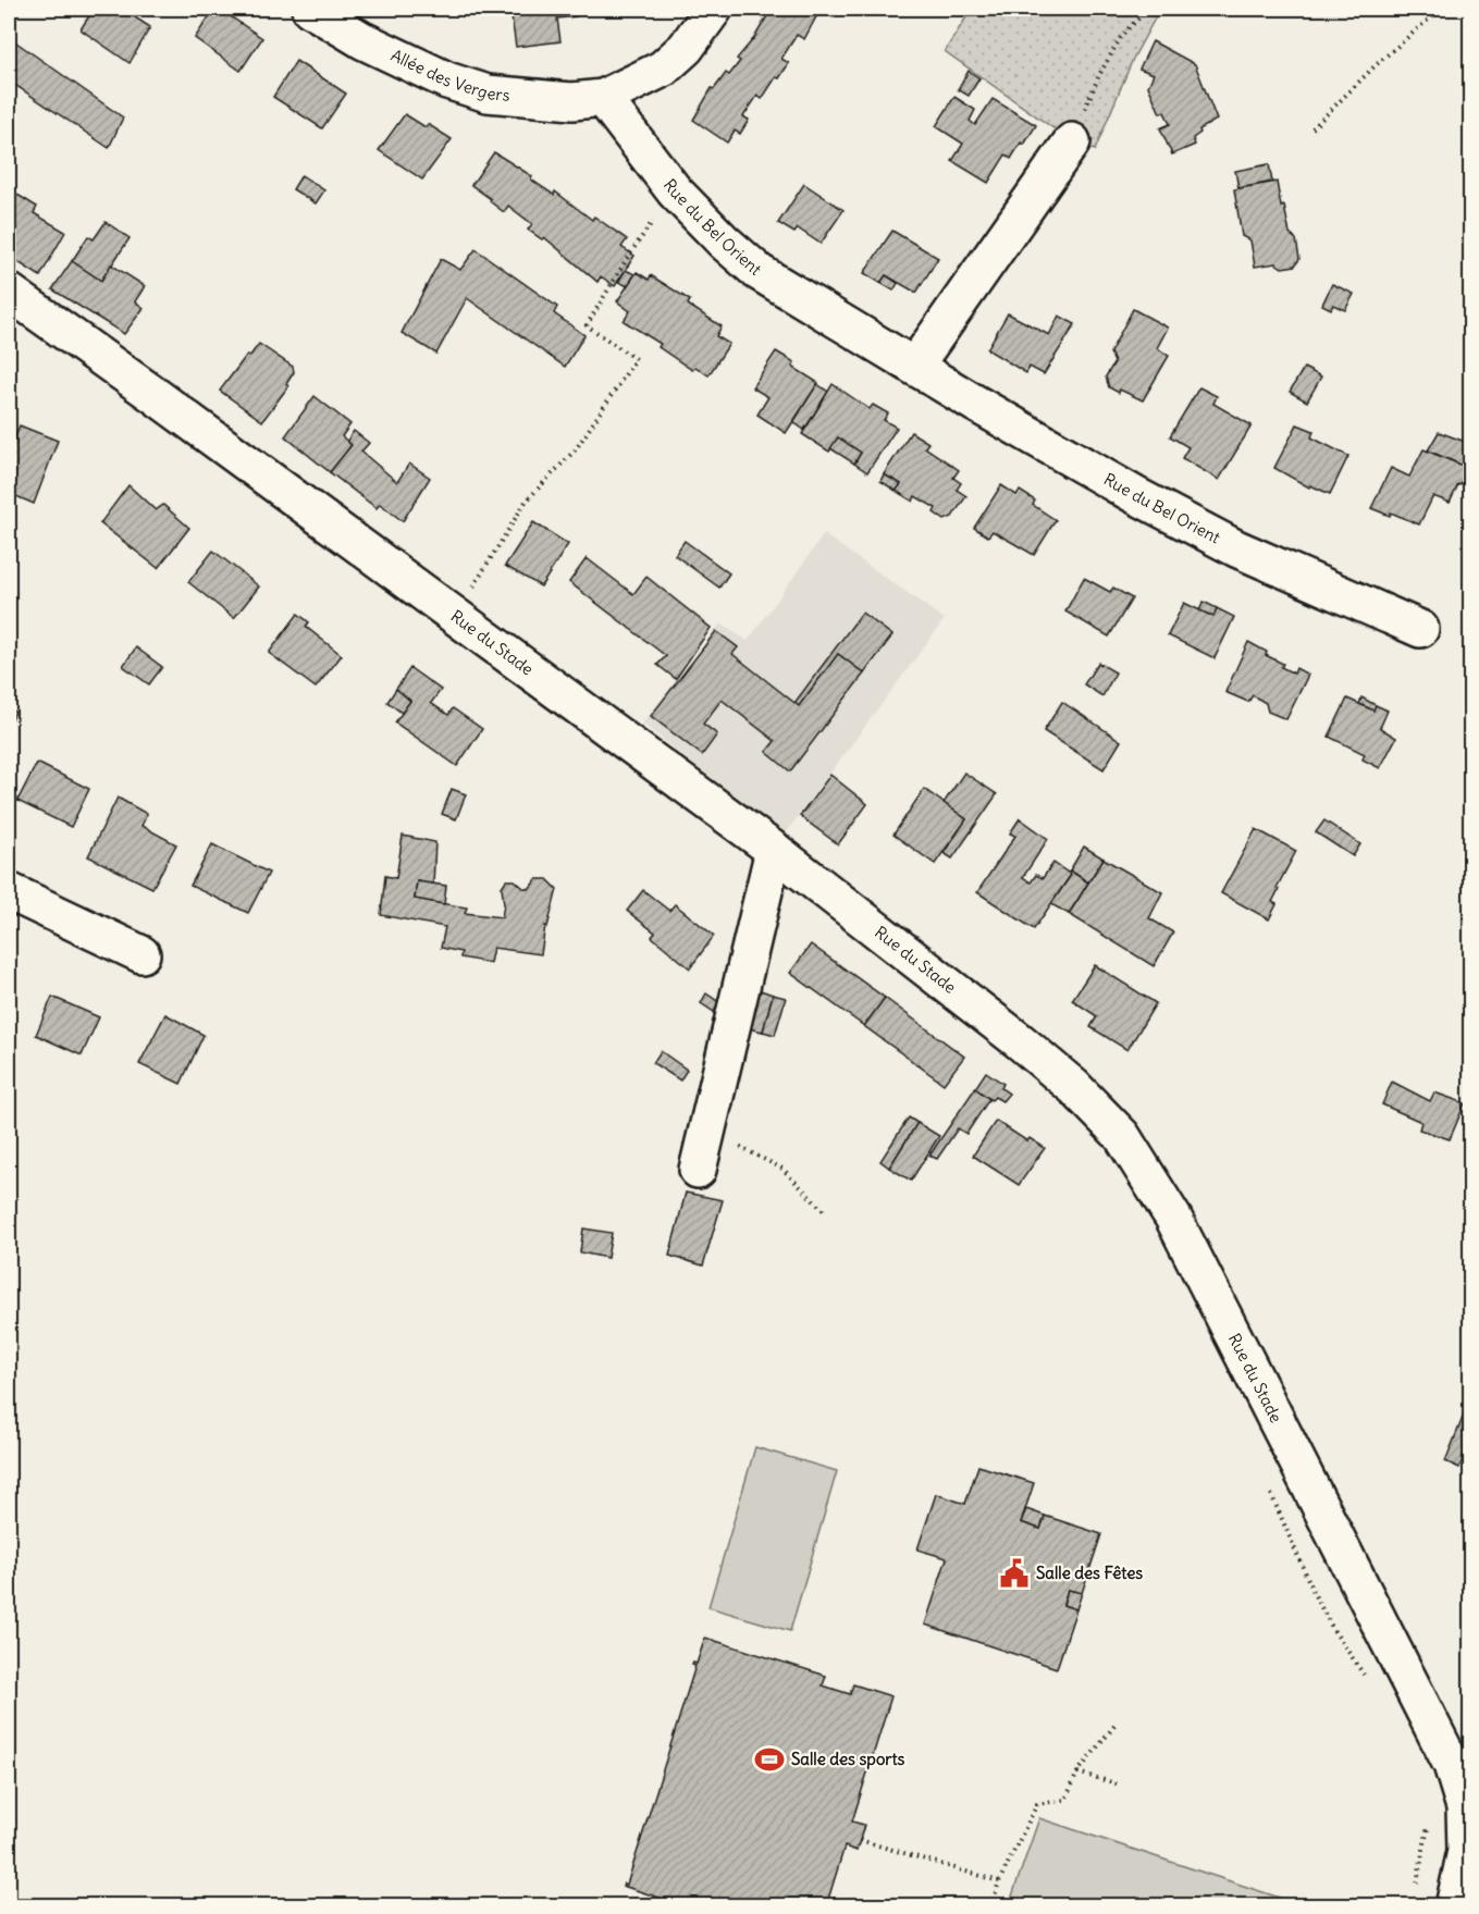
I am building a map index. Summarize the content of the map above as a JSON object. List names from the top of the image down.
{
  "streets": {
    "street": ["Allée des Vergers", "Rue du Bel Orient", "Rue du Stade"]
  },
  "crossings": [
    ["Allée des Vergers", "Rue du Bel Orient"]
  ],
  "places": {
    "public building": ["Salle des Fêtes"],
    "sports": ["Salle des sports"]
  }
}
